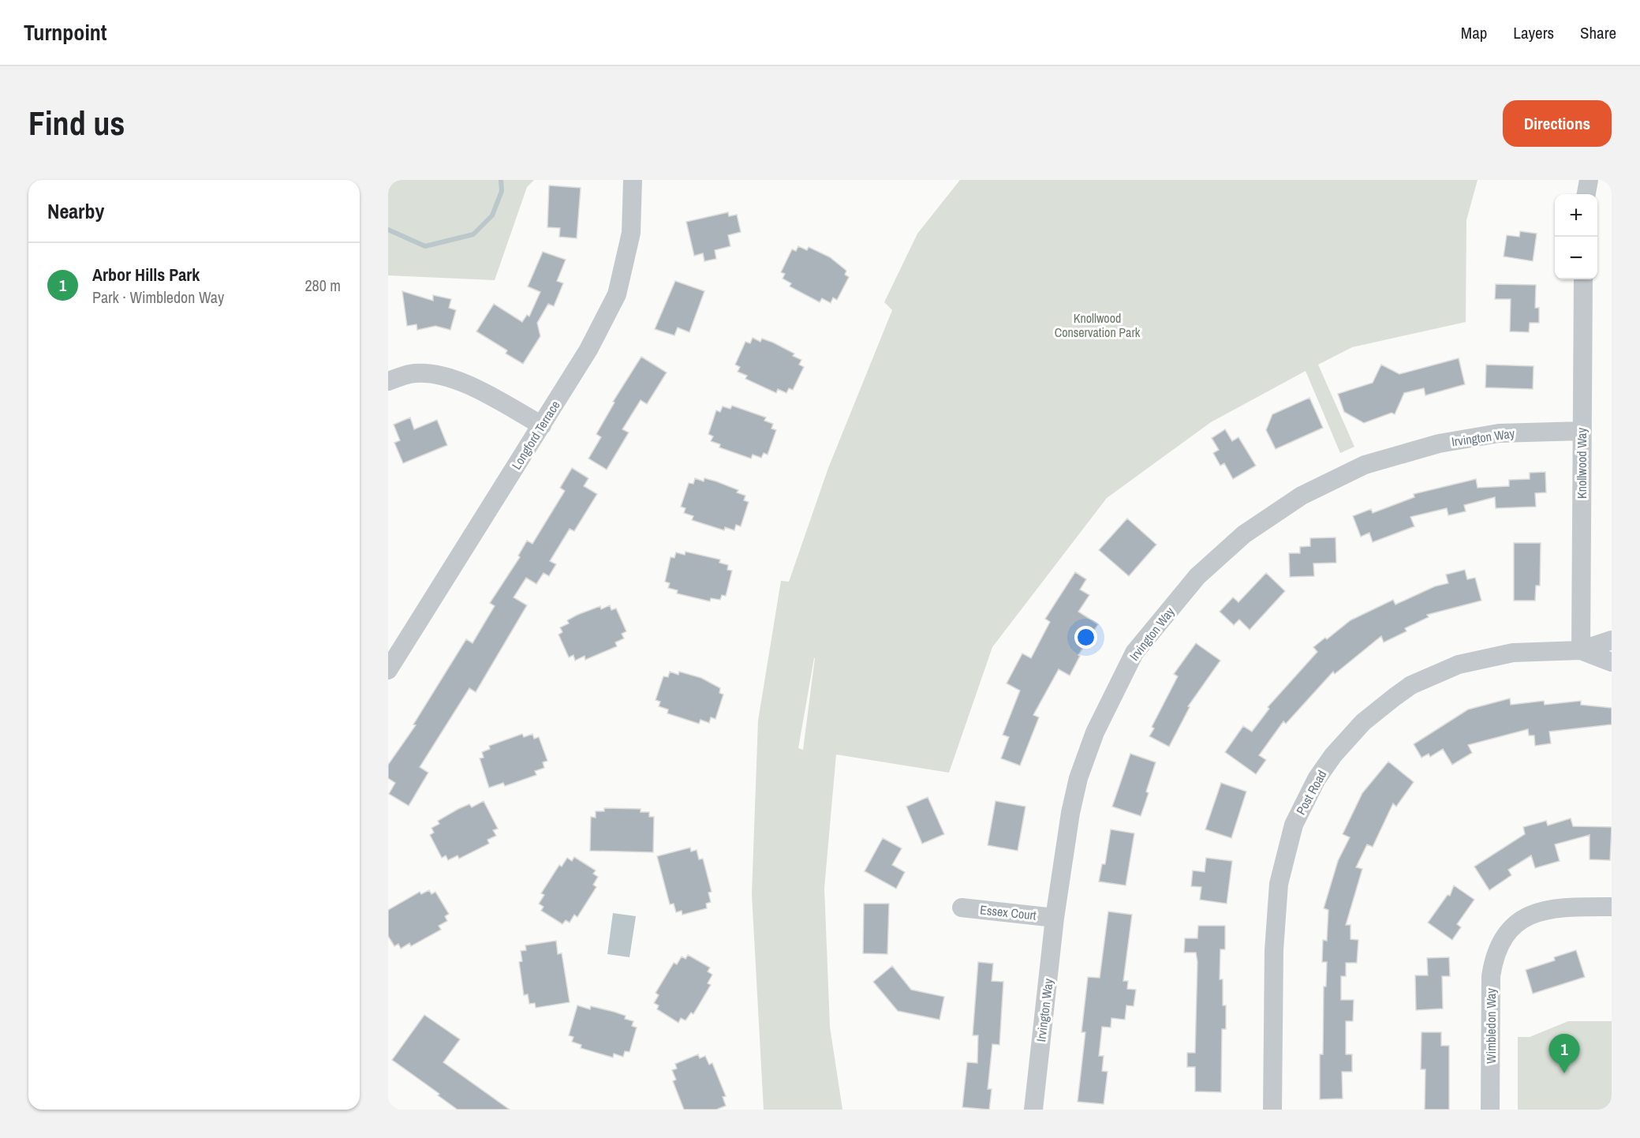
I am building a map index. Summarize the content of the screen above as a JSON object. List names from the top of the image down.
{
  "streets": {
    "street": [
      "Longford Terrace",
      "Irvington Way",
      "Knollwood Way",
      "Post Road",
      "Essex Court",
      "Wimbledon Way"
    ]
  },
  "crossings": [
    ["Irvington Way", "Knollwood Way"],
    ["Irvington Way", "Essex Court"],
    ["Knollwood Way", "Post Road"]
  ],
  "parks": ["Knollwood Conservation Park"],
  "page": {
    "header": "Turnpoint",
    "nav": ["Map", "Layers", "Share"],
    "buttons": "Directions",
    "title": "Find us",
    "heading": "Nearby",
    "map_buttons": ["+", "−"],
    "list": [
      {
        "mark": "1",
        "name": "Arbor Hills Park",
        "note": "Park · Wimbledon Way",
        "value": "280 m"
      }
    ],
    "pins": "1"
  }
}
